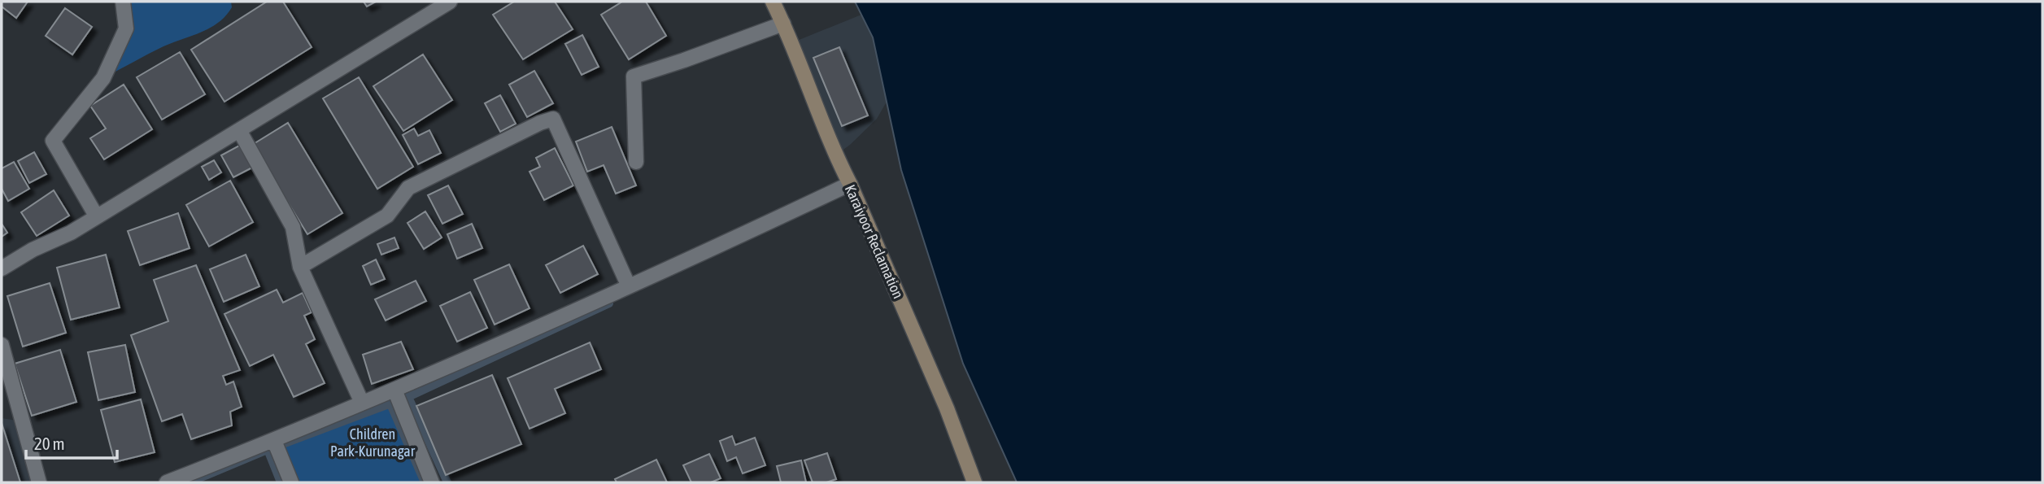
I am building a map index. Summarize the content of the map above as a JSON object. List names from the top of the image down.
{
  "streets": {
    "main road": ["Karaiyoor Reclamation"]
  },
  "parks": ["Children Park-Kurunagar"],
  "scale_bar": "20 m"
}
